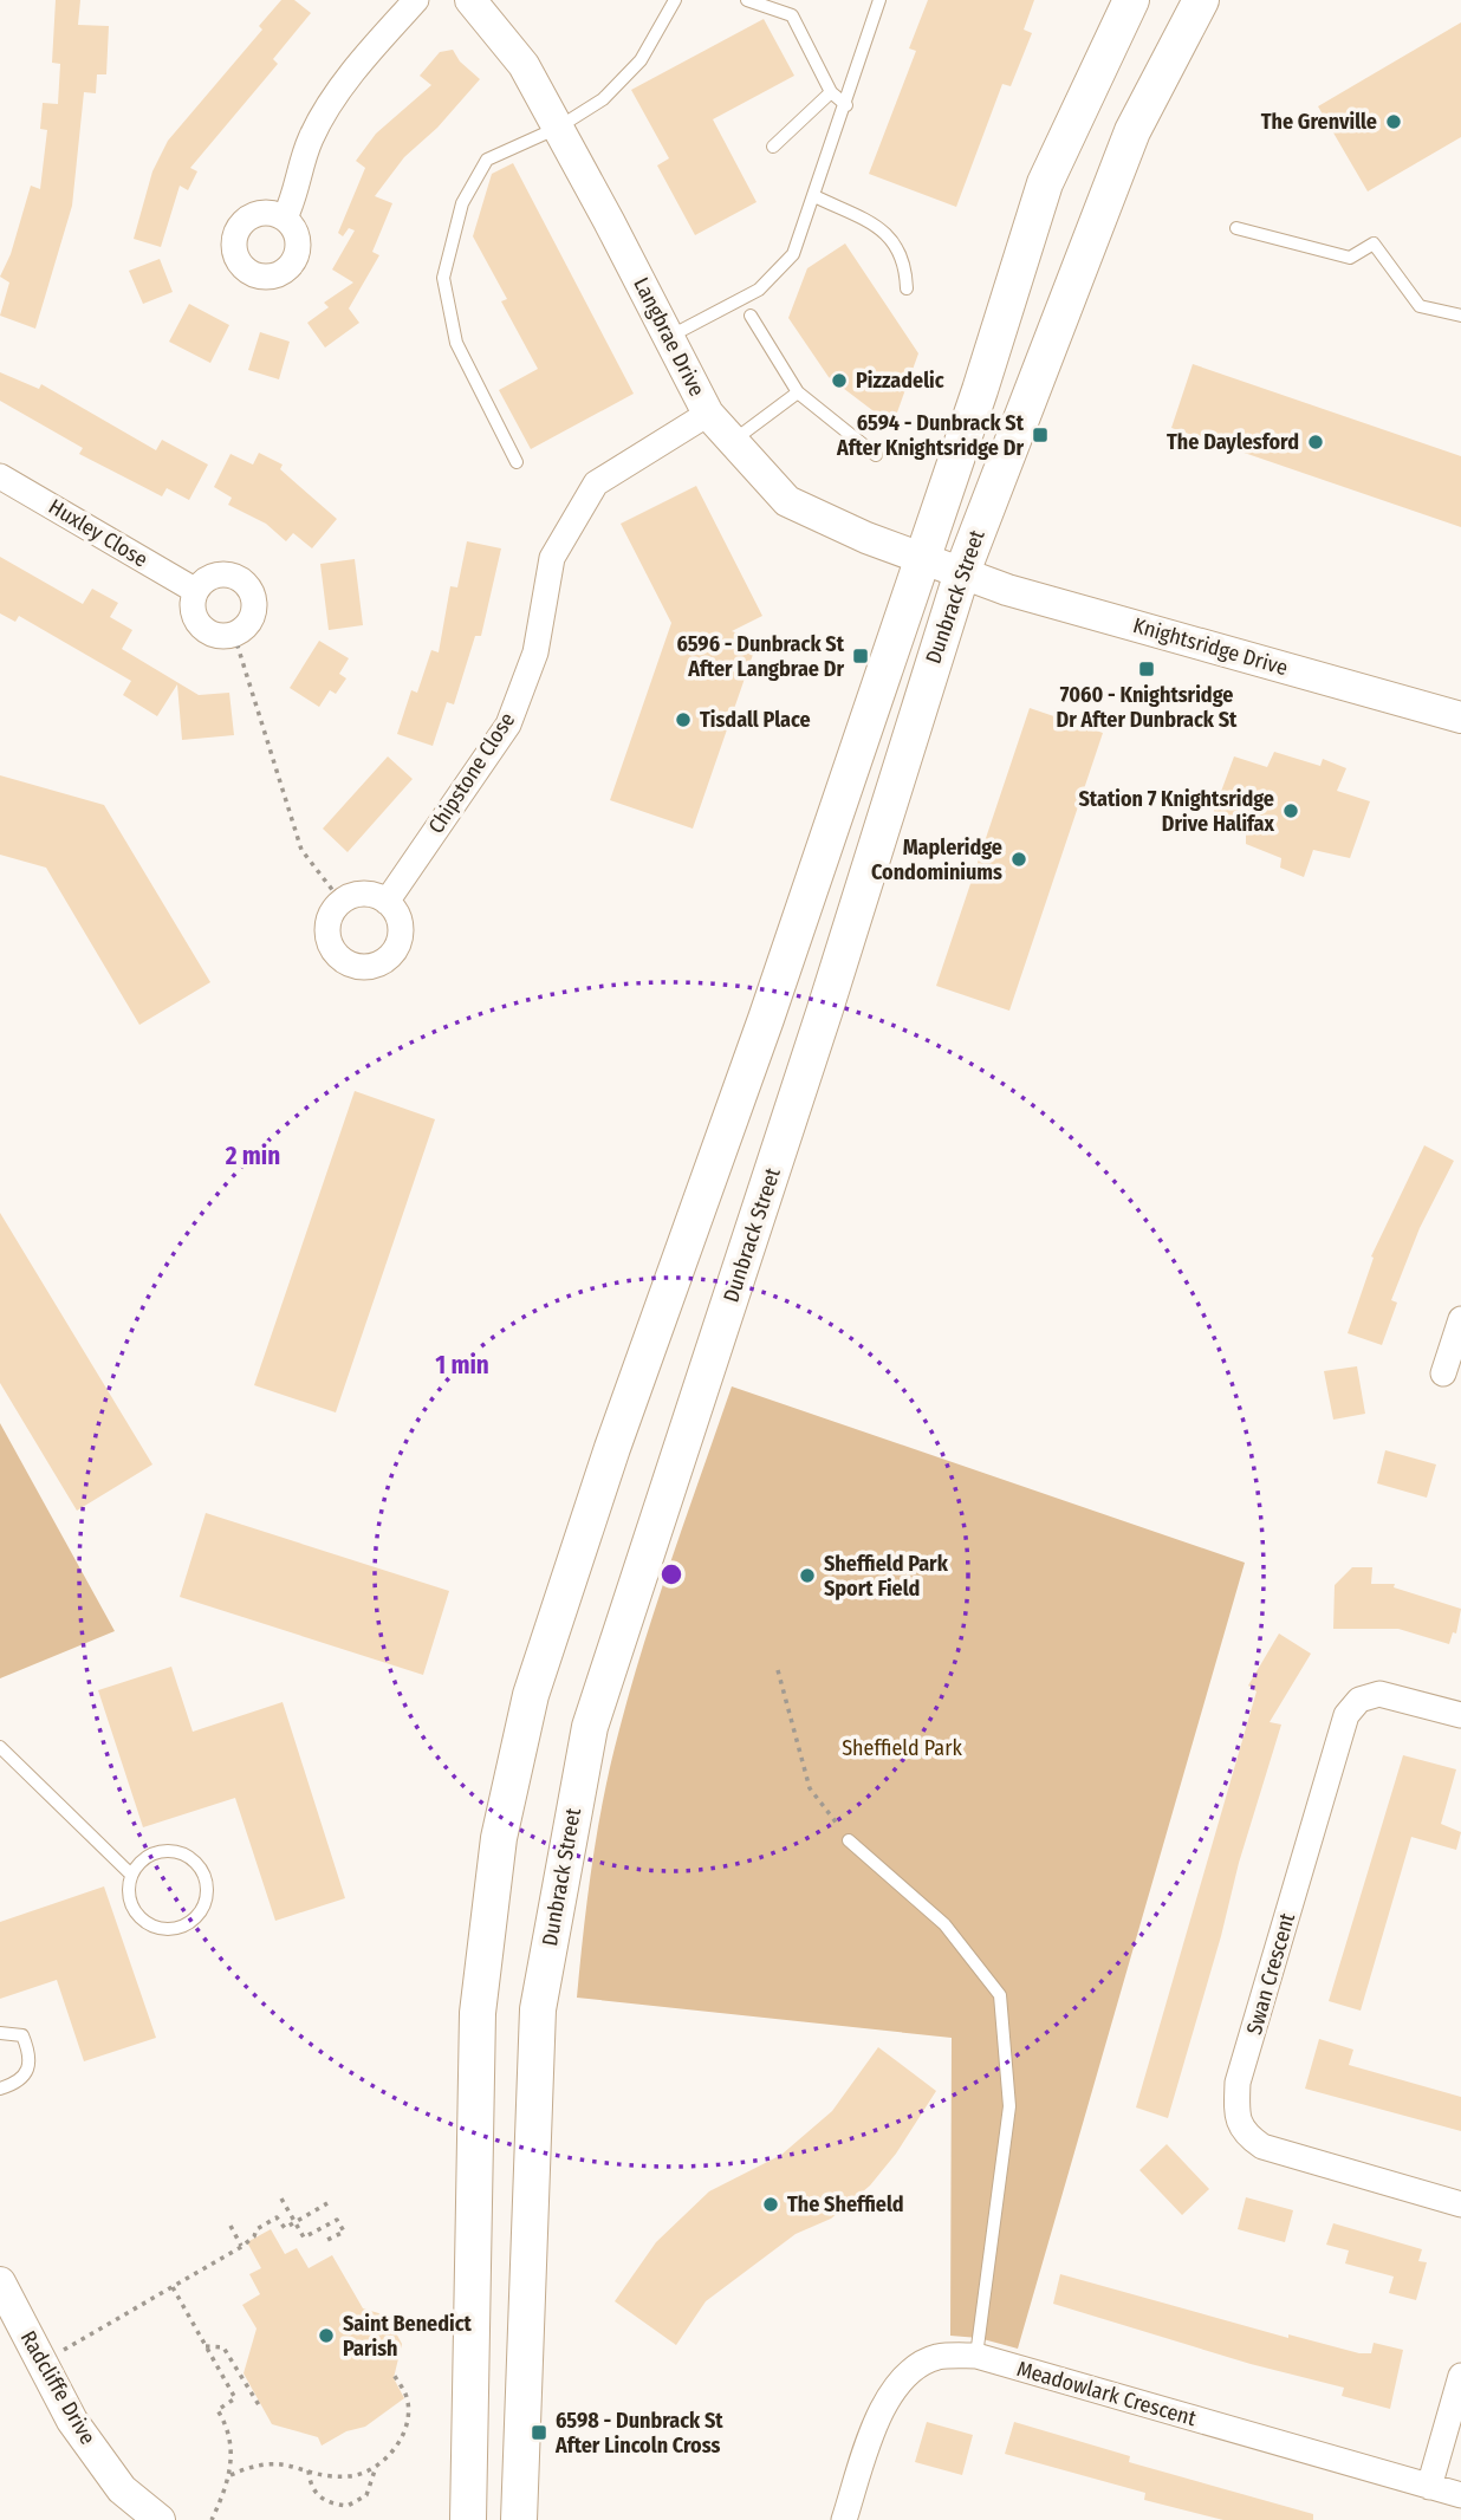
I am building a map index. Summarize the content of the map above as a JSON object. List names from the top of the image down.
{
  "streets": {
    "main road": ["Dunbrack Street"],
    "street": [
      "Langbrae Drive",
      "Huxley Close",
      "Knightsridge Drive",
      "Chipstone Close",
      "Swan Crescent",
      "Radcliffe Drive",
      "Meadowlark Crescent"
    ]
  },
  "crossings": [
    ["Langbrae Drive", "Dunbrack Street"],
    ["Langbrae Drive", "Knightsridge Drive"],
    ["Langbrae Drive", "Chipstone Close"],
    ["Dunbrack Street", "Knightsridge Drive"]
  ],
  "parks": ["Sheffield Park"],
  "places": {
    "other": [
      "The Grenville",
      "Pizzadelic",
      "The Daylesford",
      "Tisdall Place",
      "Station 7 Knightsridge Drive Halifax",
      "Mapleridge Condominiums",
      "Sheffield Park Sport Field",
      "The Sheffield",
      "Saint Benedict Parish"
    ],
    "transit": [
      "6594 - Dunbrack St After Knightsridge Dr",
      "6596 - Dunbrack St After Langbrae Dr",
      "7060 - Knightsridge Dr After Dunbrack St",
      "6598 - Dunbrack St After Lincoln Cross"
    ]
  },
  "rings": ["2 min", "1 min"]
}
